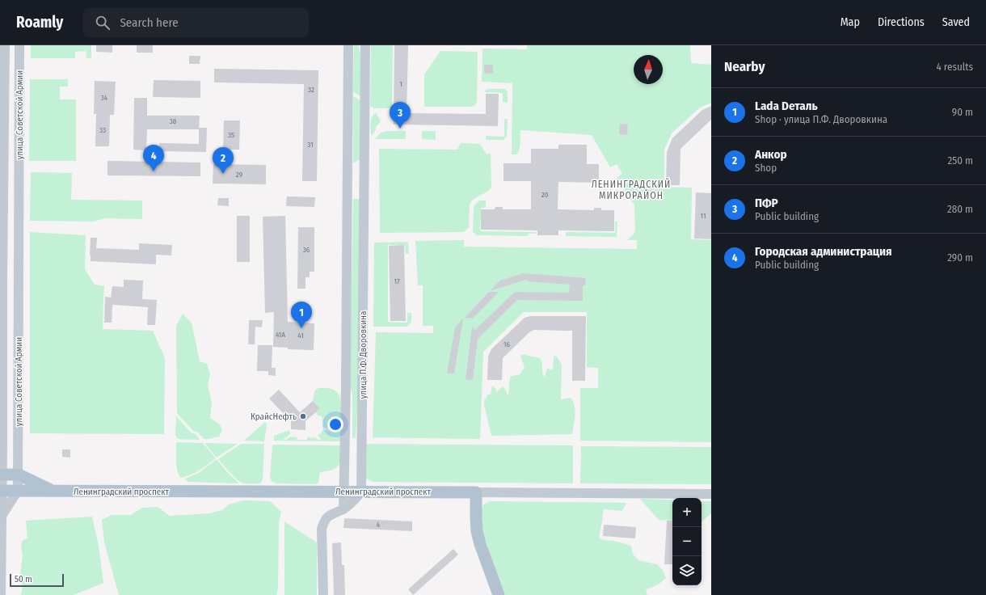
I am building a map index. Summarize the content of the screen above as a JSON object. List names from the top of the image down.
{
  "streets": {
    "main road": ["Ленинградский проспект"],
    "street": ["улица Советской Армии", "улица П.Ф. Дворовкина"]
  },
  "crossings": [
    ["улица Советской Армии", "Ленинградский проспект"],
    ["улица П.Ф. Дворовкина", "Ленинградский проспект"]
  ],
  "districts": ["ЛЕНИНГРАДСКИЙ МИКРОРАЙОН"],
  "places": ["КрайсНефть"],
  "house_numbers": [
    "1",
    "32",
    "34",
    "38",
    "33",
    "35",
    "31",
    "29",
    "20",
    "11",
    "36",
    "17",
    "41А",
    "41",
    "16",
    "4"
  ],
  "scale_bar": "50 m",
  "north": "top",
  "page": {
    "header": "Roamly",
    "search": "Search here",
    "nav": ["Map", "Directions", "Saved"],
    "heading": ["Nearby", "4 results"],
    "list": [
      {
        "mark": "1",
        "name": "Lada Dеталь",
        "note": "Shop · улица П.Ф. Дворовкина",
        "value": "90 m"
      },
      {
        "mark": "2",
        "name": "Анкор",
        "note": "Shop",
        "value": "250 m"
      },
      {
        "mark": "3",
        "name": "ПФР",
        "note": "Public building",
        "value": "280 m"
      },
      {
        "mark": "4",
        "name": "Городская администрация",
        "note": "Public building",
        "value": "290 m"
      }
    ],
    "pins": [
      "3",
      "4",
      "2",
      "1"
    ],
    "map_buttons": ["+", "−"],
    "scale": "50 m"
  }
}
